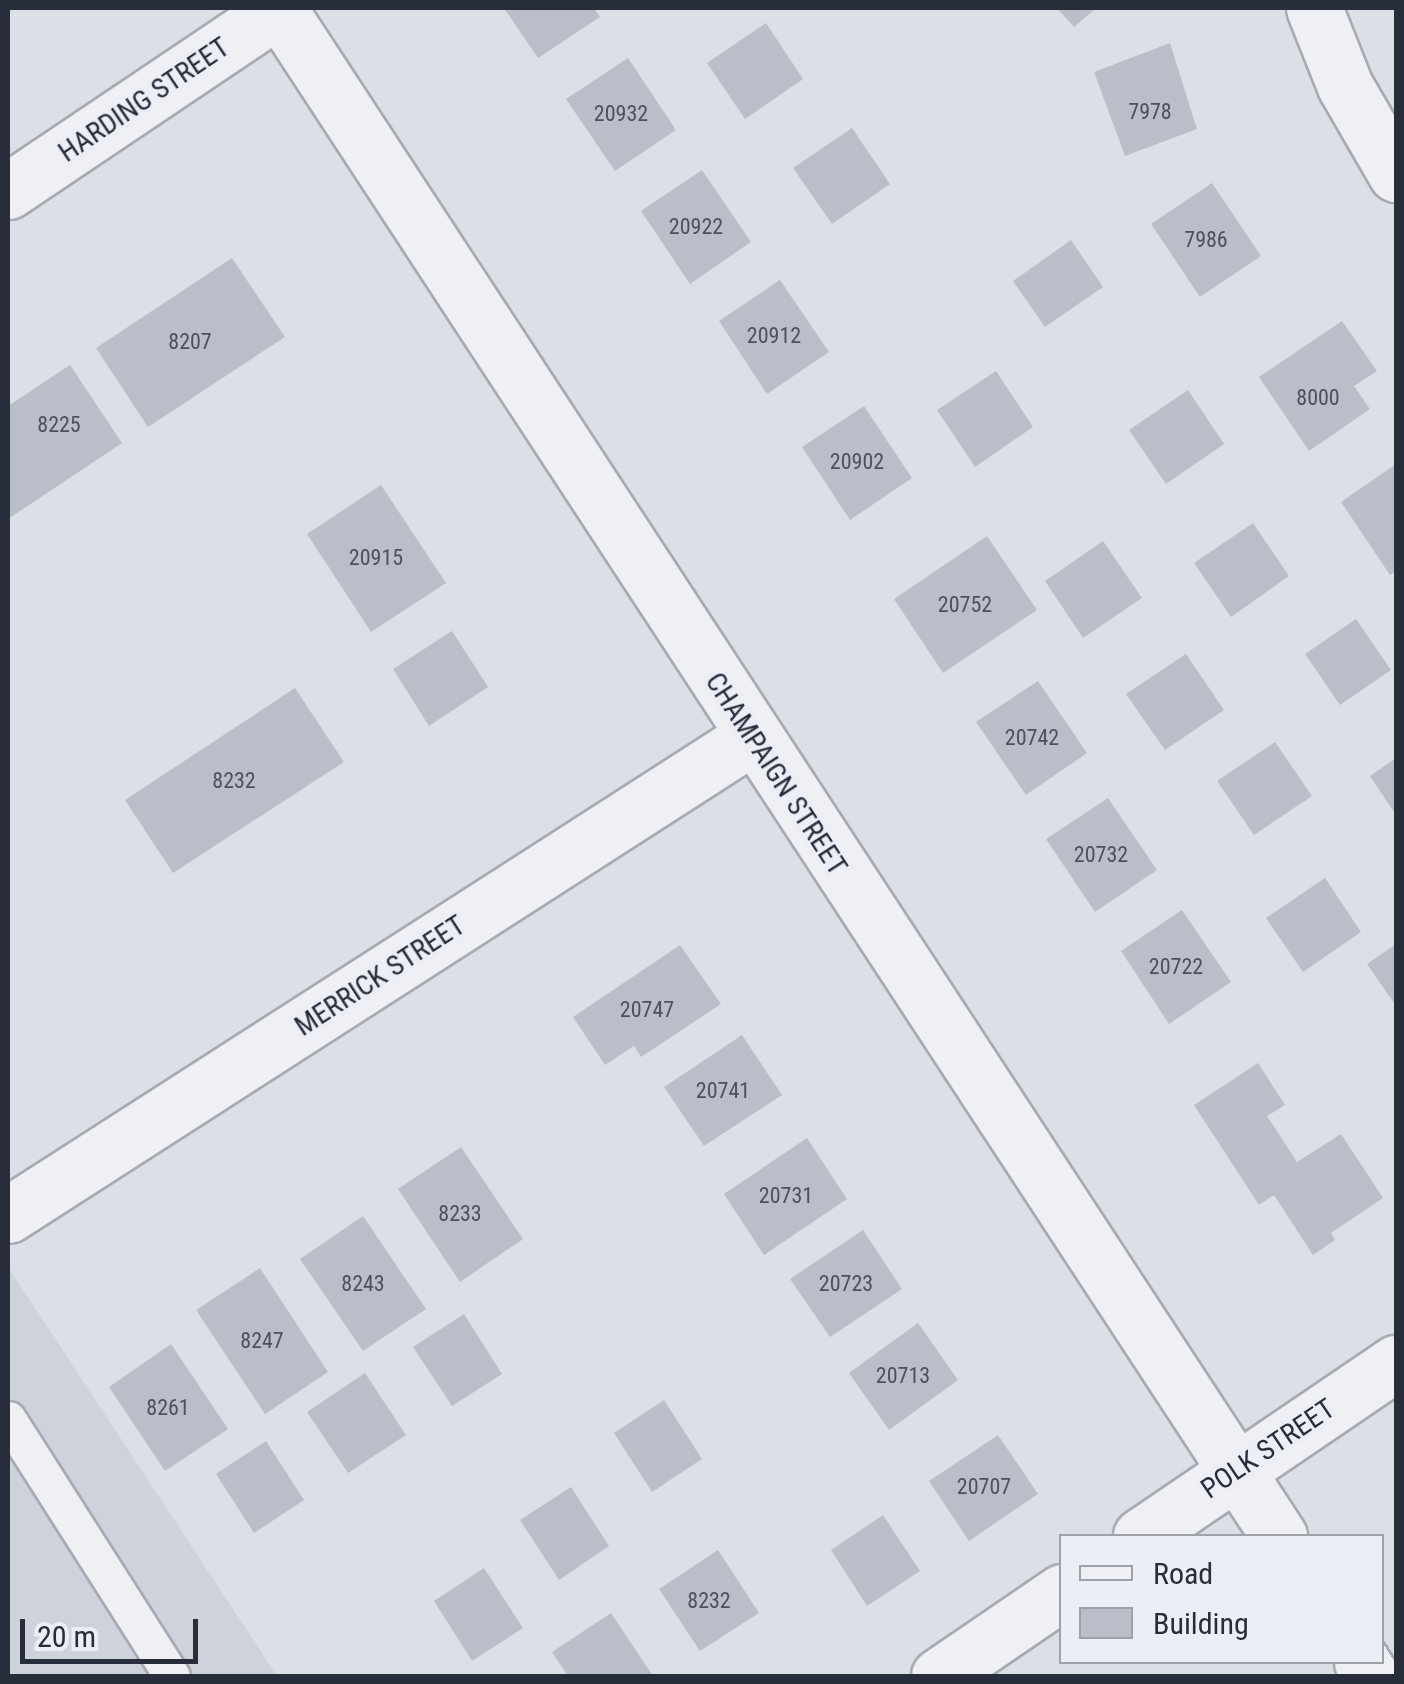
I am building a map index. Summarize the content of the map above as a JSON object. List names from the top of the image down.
{
  "streets": {
    "street": [
      "HARDING STREET",
      "CHAMPAIGN STREET",
      "MERRICK STREET",
      "POLK STREET"
    ]
  },
  "crossings": [
    ["HARDING STREET", "CHAMPAIGN STREET"],
    ["CHAMPAIGN STREET", "MERRICK STREET"],
    ["CHAMPAIGN STREET", "POLK STREET"]
  ],
  "house_numbers": [
    "7978",
    "20932",
    "20922",
    "7986",
    "20912",
    "8207",
    "8000",
    "8225",
    "20902",
    "20915",
    "20752",
    "20742",
    "8232",
    "20732",
    "20722",
    "20747",
    "20741",
    "20731",
    "8233",
    "8243",
    "20723",
    "8247",
    "20713",
    "8261",
    "20707",
    "8232"
  ],
  "legend": ["Road", "Building"],
  "scale_bar": "20 m"
}
